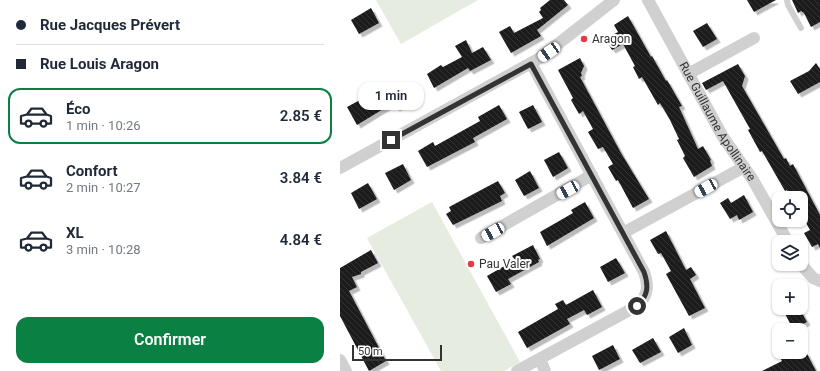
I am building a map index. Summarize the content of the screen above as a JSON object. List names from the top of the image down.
{
  "streets": {
    "street": ["Rue Guillaume Apollinaire"]
  },
  "places": ["Aragon", "Pau Valer"],
  "scale_bar": "50 m",
  "page": {
    "banner": ["Rue Jacques Prévert", "Rue Louis Aragon"],
    "bubble": "1 min",
    "list": [
      {
        "name": "Éco",
        "note": "1 min · 10:26",
        "value": "2.85 €"
      },
      {
        "name": "Confort",
        "note": "2 min · 10:27",
        "value": "3.84 €"
      },
      {
        "name": "XL",
        "note": "3 min · 10:28",
        "value": "4.84 €"
      }
    ],
    "map_buttons": ["+", "−"],
    "buttons": "Confirmer",
    "scale": "50 m"
  }
}
